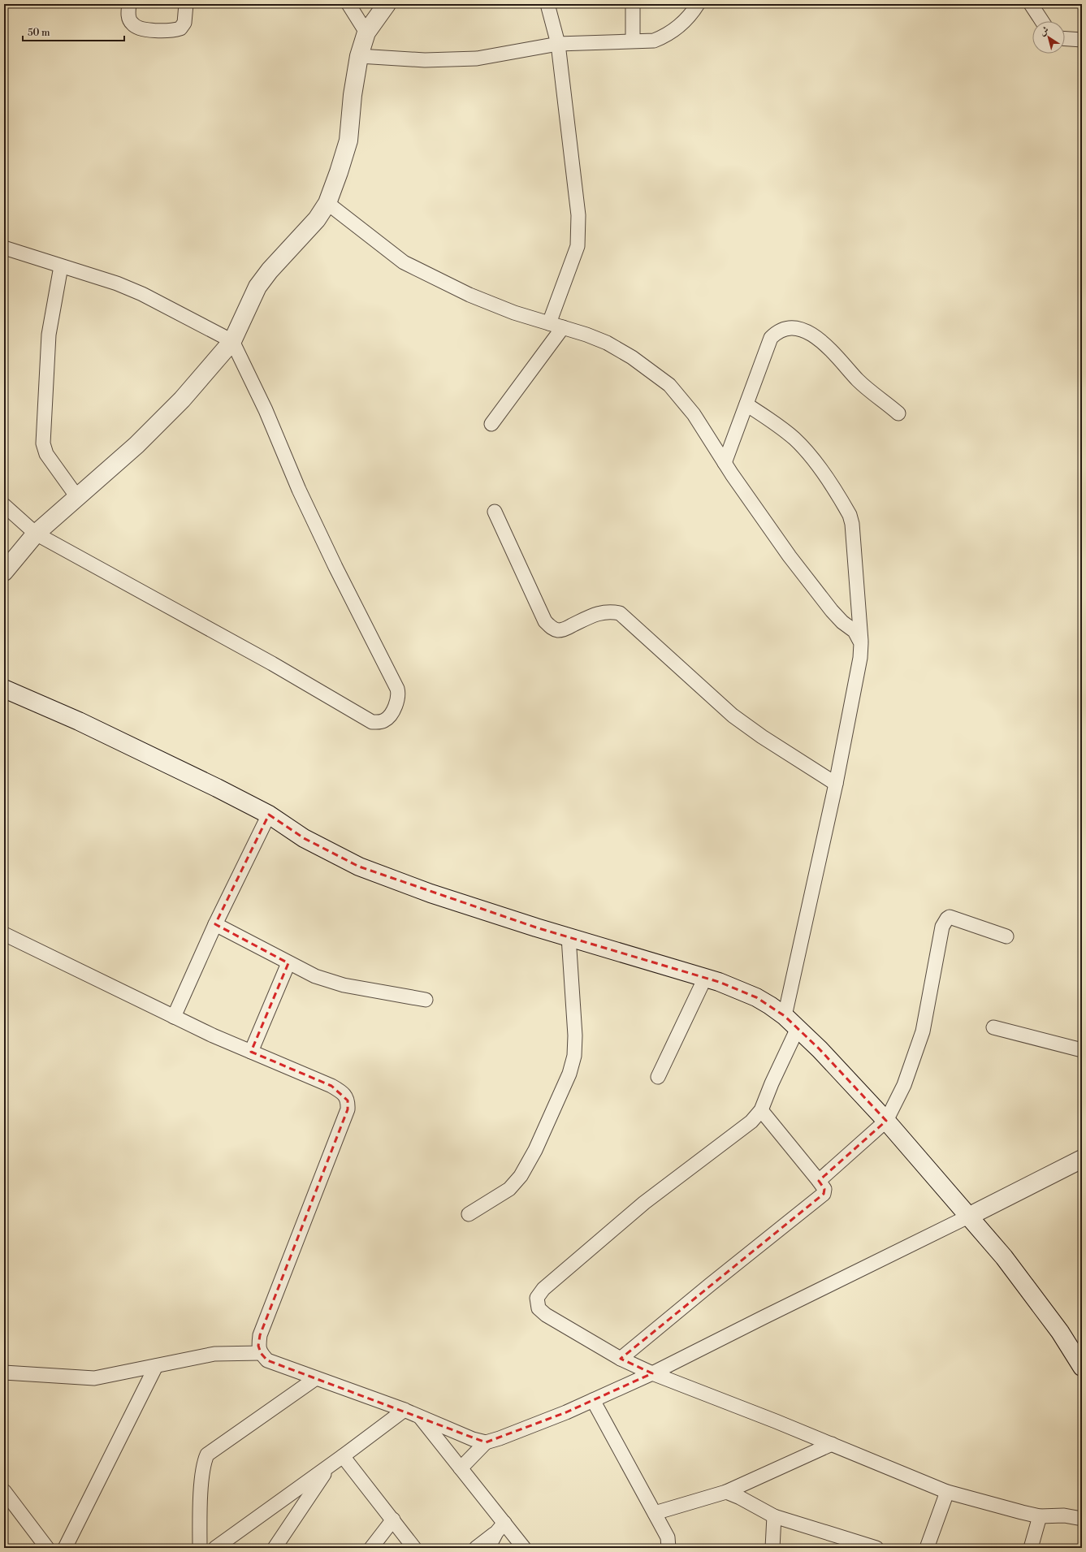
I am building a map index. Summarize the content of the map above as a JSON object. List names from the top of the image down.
{
  "scale_bar": "50 m",
  "north": "top left"
}
